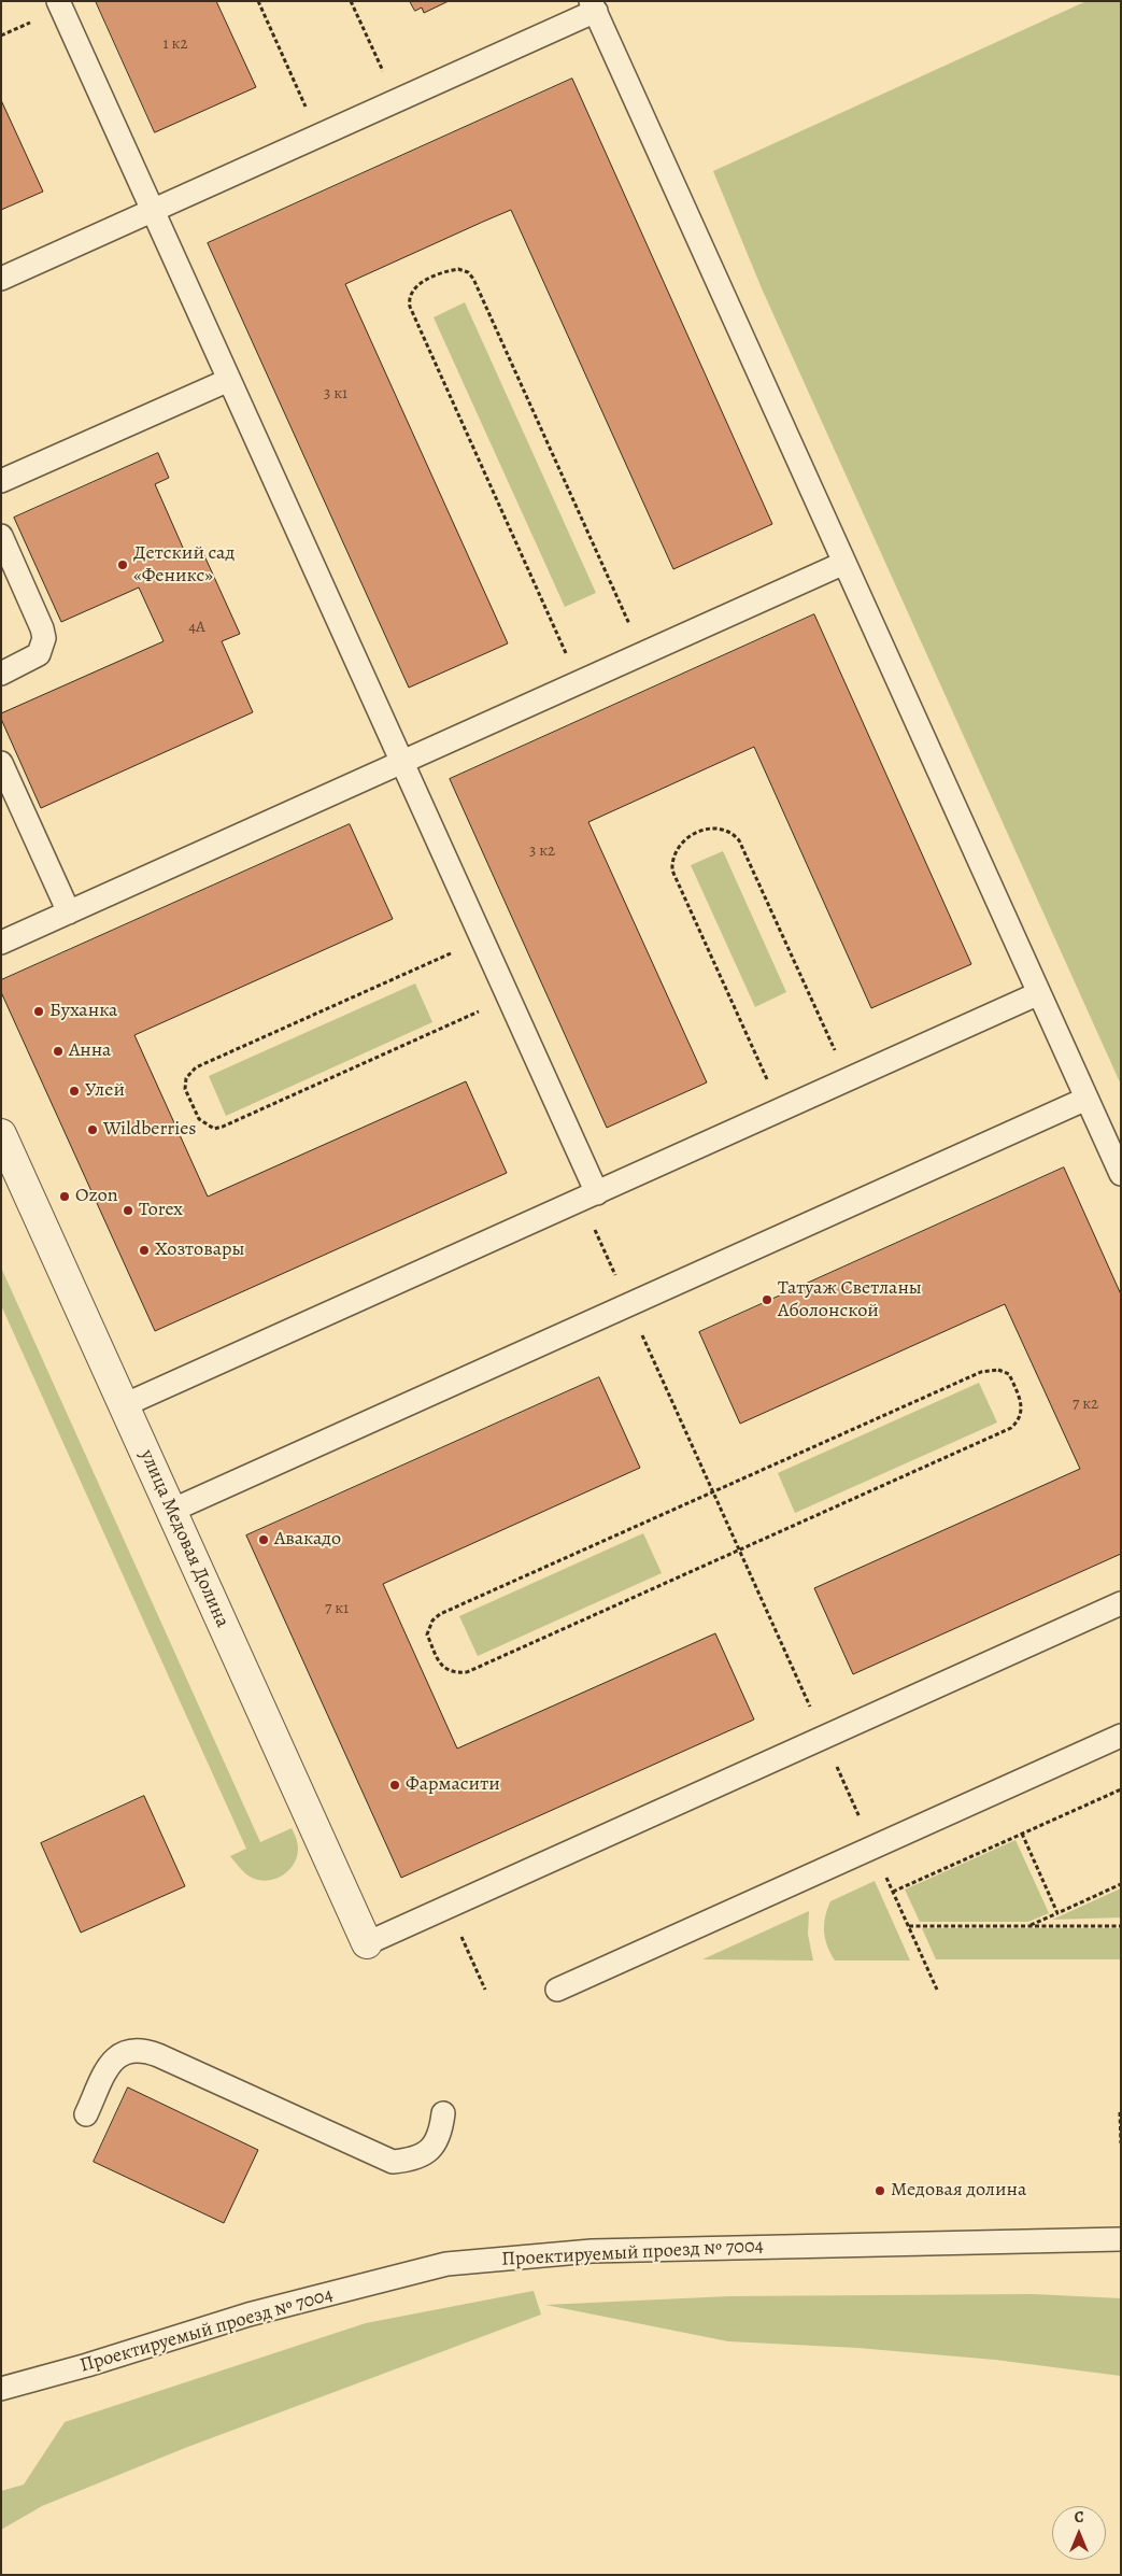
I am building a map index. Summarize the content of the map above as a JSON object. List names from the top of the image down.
{
  "streets": {
    "street": ["улица Медовая Долина"],
    "lane": ["Проектируемый проезд № 7004"]
  },
  "places": [
    "Детский сад «Феникс»",
    "Буханка",
    "Анна",
    "Улей",
    "Wildberries",
    "Ozon",
    "Torex",
    "Хозтовары",
    "Татуаж Светланы Аболонской",
    "Авакадо",
    "Фармасити",
    "Медовая долина"
  ],
  "house_numbers": [
    "1 к2",
    "3 к1",
    "4А",
    "3 к2",
    "7 к2",
    "7 к1"
  ],
  "north": "top"
}
